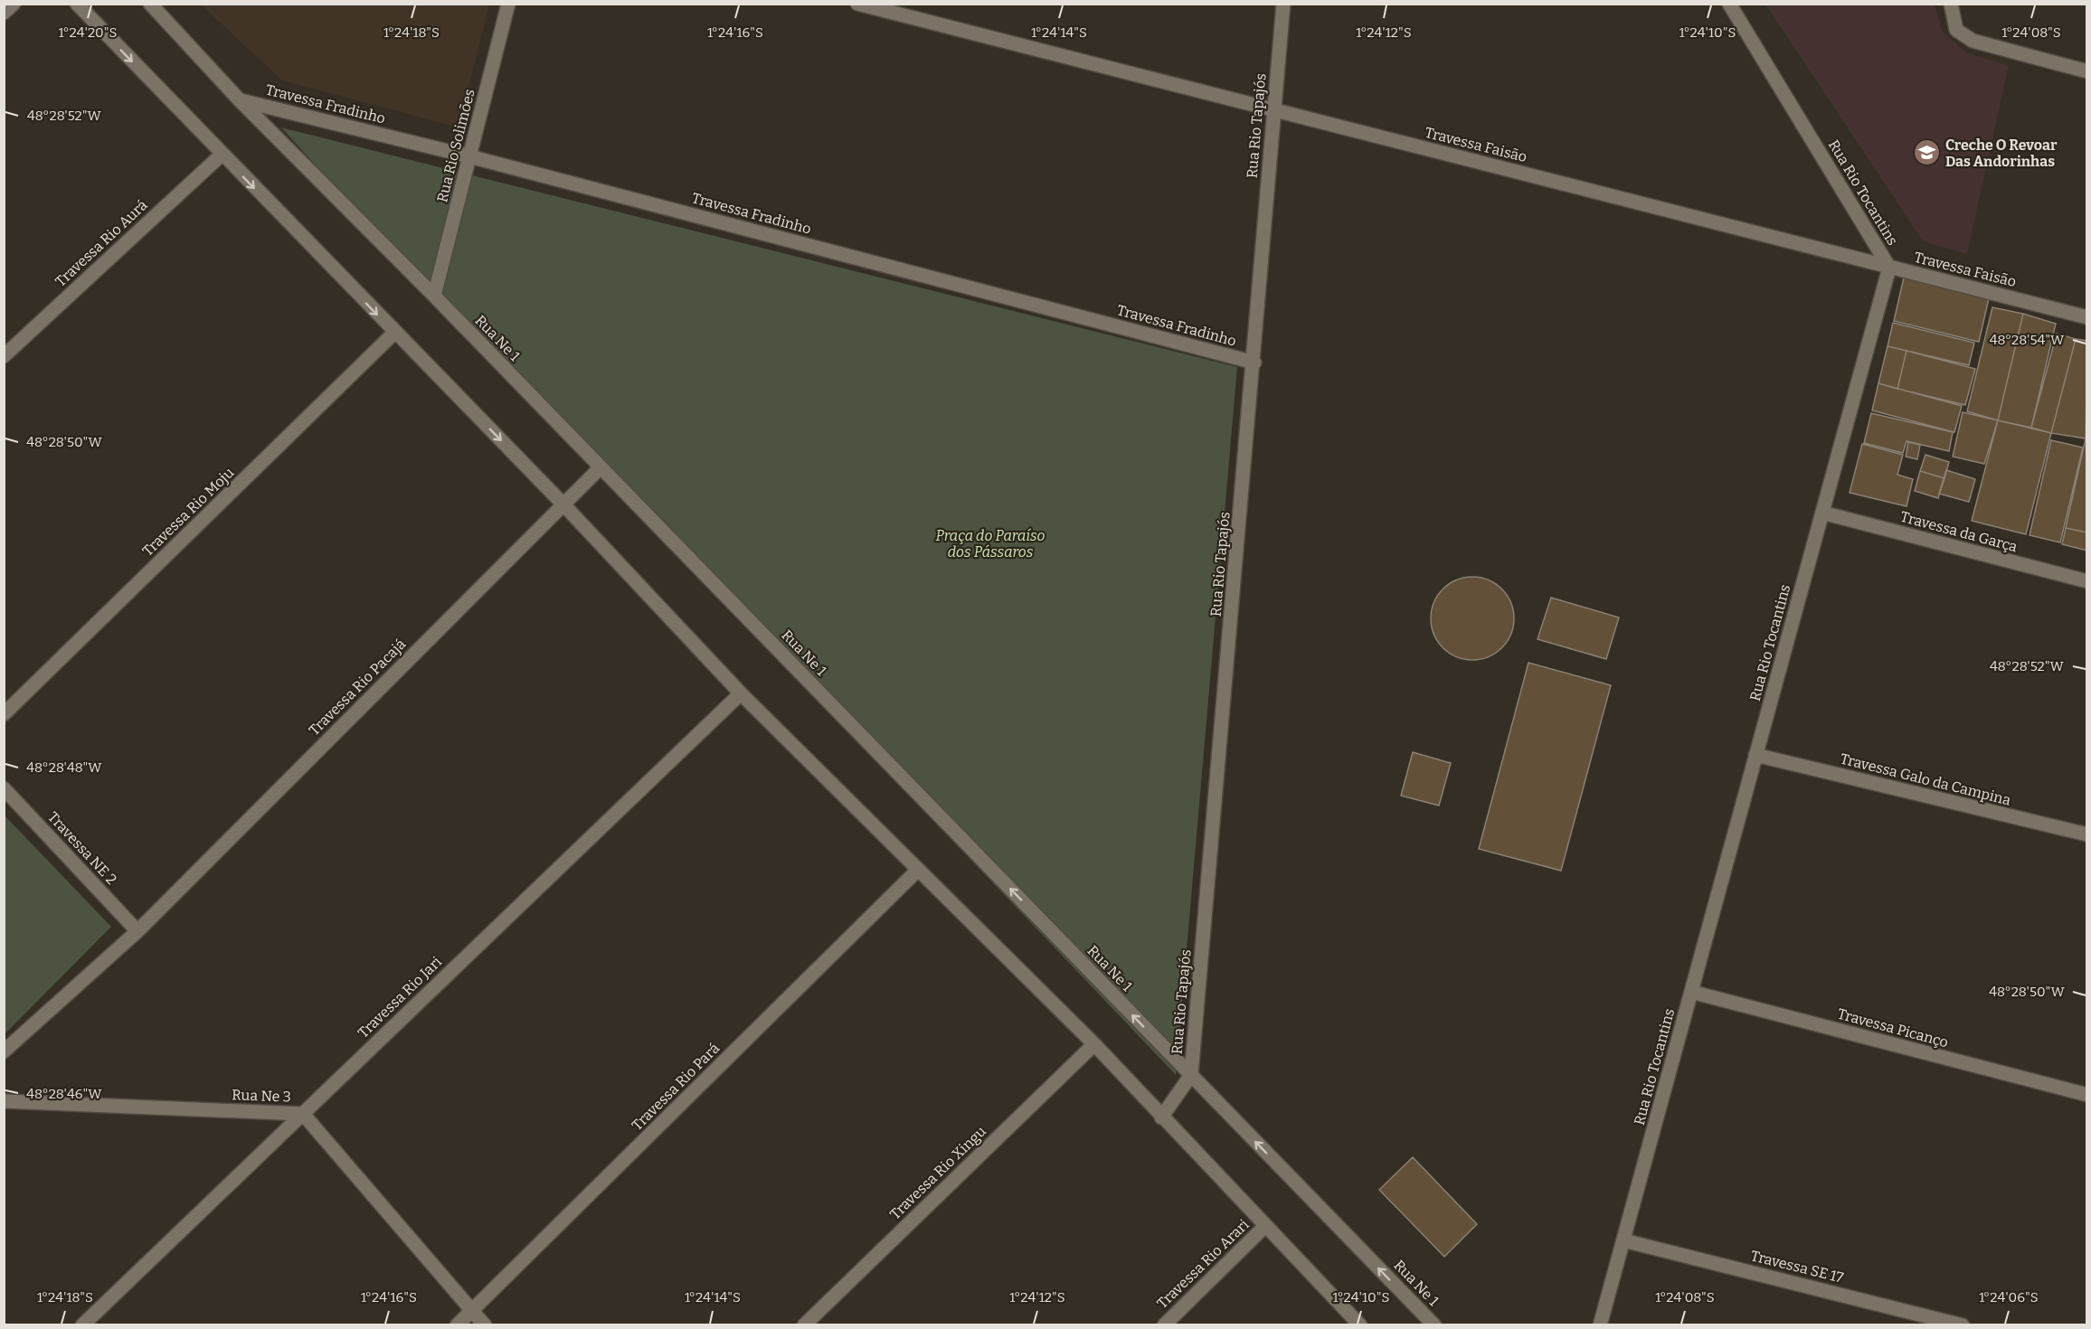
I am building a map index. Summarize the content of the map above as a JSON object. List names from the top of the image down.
{
  "streets": {
    "street": [
      "Travessa Fradinho",
      "Rua Rio Tapajós",
      "Travessa Faisão",
      "Rua Rio Solimões",
      "Rua Rio Tocantins",
      "Travessa Rio Aurá",
      "Rua Ne 1",
      "Travessa Rio Moju",
      "Travessa da Garça",
      "Travessa Rio Pacajá",
      "Travessa Galo da Campina",
      "Travessa NE 2",
      "Travessa Rio Jari",
      "Travessa Picanço",
      "Travessa Rio Pará",
      "Rua Ne 3",
      "Travessa Rio Xingu",
      "Travessa Rio Arari",
      "Travessa SE 17"
    ]
  },
  "crossings": [
    ["Travessa Fradinho", "Rua Rio Tapajós"],
    ["Travessa Fradinho", "Rua Rio Solimões"],
    ["Travessa Fradinho", "Rua Ne 1"],
    ["Rua Rio Tapajós", "Travessa Faisão"],
    ["Rua Rio Tapajós", "Rua Ne 1"],
    ["Travessa Faisão", "Rua Rio Tocantins"],
    ["Rua Rio Solimões", "Rua Ne 1"],
    ["Rua Rio Tocantins", "Travessa da Garça"],
    ["Rua Rio Tocantins", "Travessa Galo da Campina"],
    ["Rua Rio Tocantins", "Travessa Picanço"],
    ["Rua Rio Tocantins", "Travessa SE 17"],
    ["Rua Ne 1", "Travessa Rio Pacajá"],
    ["Travessa Rio Pacajá", "Travessa NE 2"],
    ["Travessa Rio Jari", "Rua Ne 3"],
    ["Travessa Rio Pará", "Rua Ne 3"]
  ],
  "parks": ["Praça do Paraíso dos Pássaros"],
  "places": {
    "school or university": ["Creche O Revoar Das Andorinhas"]
  },
  "coordinates": [
    "1°24'20\"S",
    "1°24'18\"S",
    "1°24'16\"S",
    "1°24'14\"S",
    "1°24'12\"S",
    "1°24'10\"S",
    "1°24'08\"S",
    "48°28'52\"W",
    "48°28'54\"W",
    "48°28'50\"W",
    "48°28'48\"W",
    "48°28'46\"W",
    "1°24'06\"S"
  ]
}
